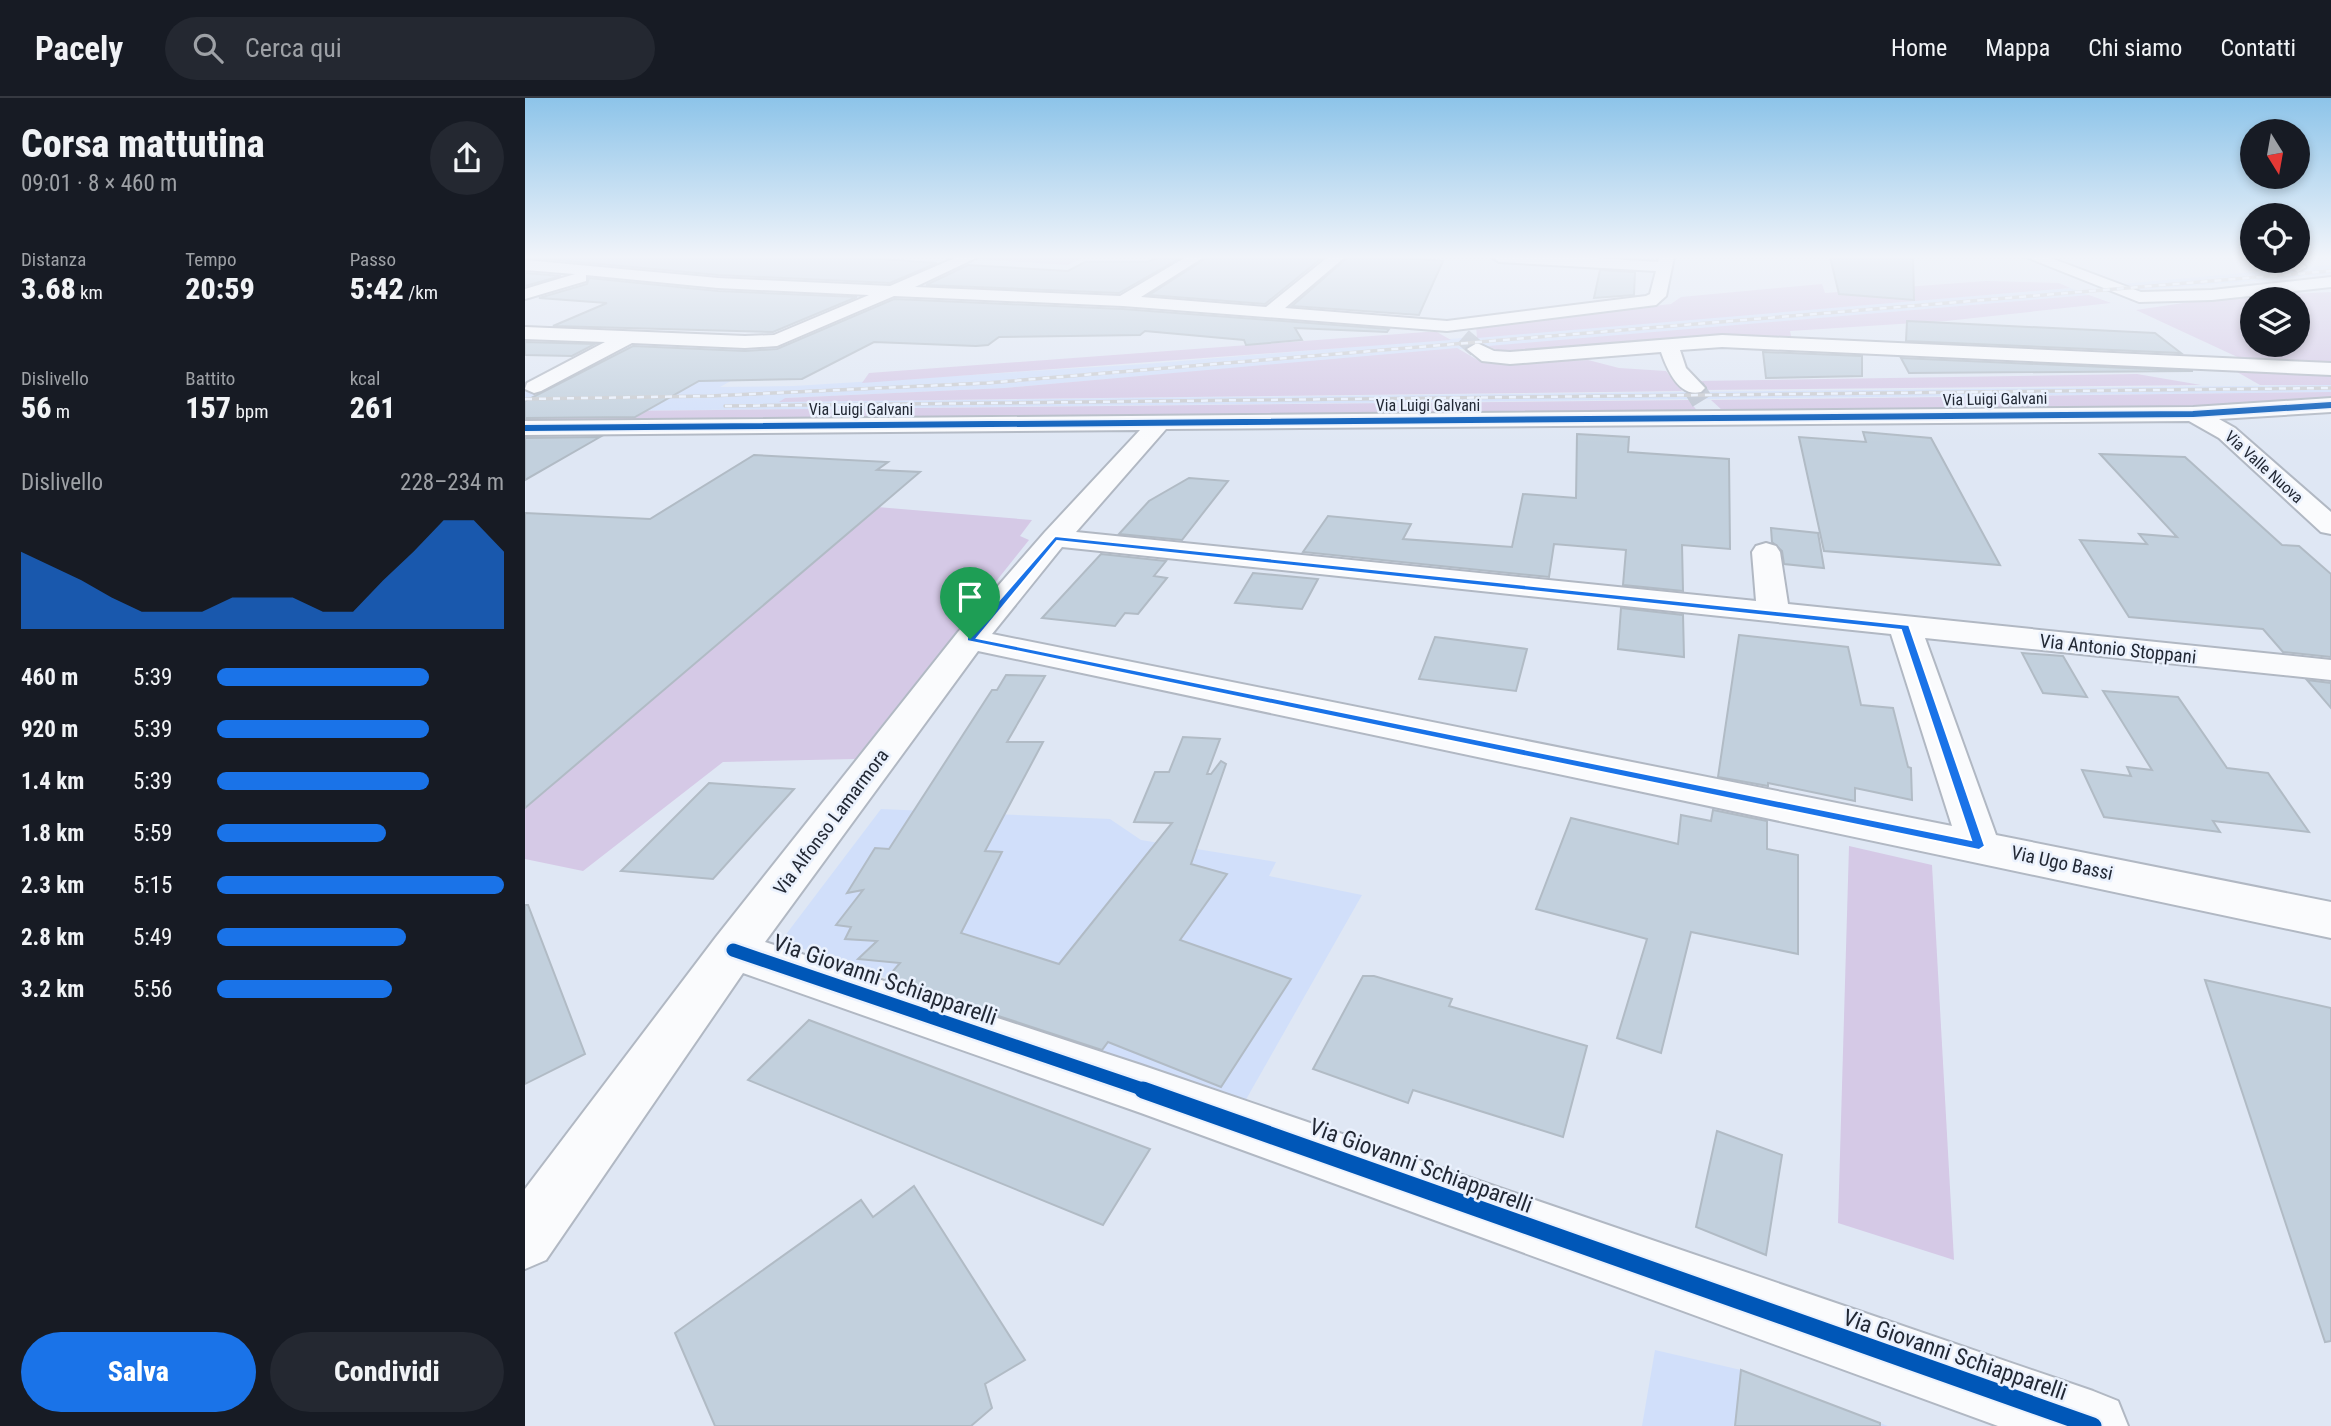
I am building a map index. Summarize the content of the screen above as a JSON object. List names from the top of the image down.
{
  "streets": {
    "street": [
      "Via Luigi Galvani",
      "Via Valle Nuova",
      "Via Antonio Stoppani",
      "Via Alfonso Lamarmora",
      "Via Ugo Bassi",
      "Via Giovanni Schiapparelli"
    ]
  },
  "crossings": [
    ["Via Luigi Galvani", "Via Valle Nuova"],
    ["Via Luigi Galvani", "Via Alfonso Lamarmora"],
    ["Via Antonio Stoppani", "Via Alfonso Lamarmora"],
    ["Via Alfonso Lamarmora", "Via Ugo Bassi"],
    ["Via Alfonso Lamarmora", "Via Giovanni Schiapparelli"]
  ],
  "north": "bottom",
  "page": {
    "header": "Pacely",
    "search": "Cerca qui",
    "nav": [
      "Home",
      "Mappa",
      "Chi siamo",
      "Contatti"
    ],
    "heading": ["Corsa mattutina", "09:01 · 8 × 460 m"],
    "stats": [
      ["Distanza", "3.68 km"],
      ["Tempo", "20:59"],
      ["Passo", "5:42 /km"],
      ["Dislivello", "56 m"],
      ["Battito", "157 bpm"],
      ["kcal", "261"]
    ],
    "chart": ["Dislivello", "228–234 m"],
    "list": [
      {
        "name": "460 m",
        "note": "5:39"
      },
      {
        "name": "920 m",
        "note": "5:39"
      },
      {
        "name": "1.4 km",
        "note": "5:39"
      },
      {
        "name": "1.8 km",
        "note": "5:59"
      },
      {
        "name": "2.3 km",
        "note": "5:15"
      },
      {
        "name": "2.8 km",
        "note": "5:49"
      },
      {
        "name": "3.2 km",
        "note": "5:56"
      }
    ],
    "buttons": ["Salva", "Condividi"]
  }
}
